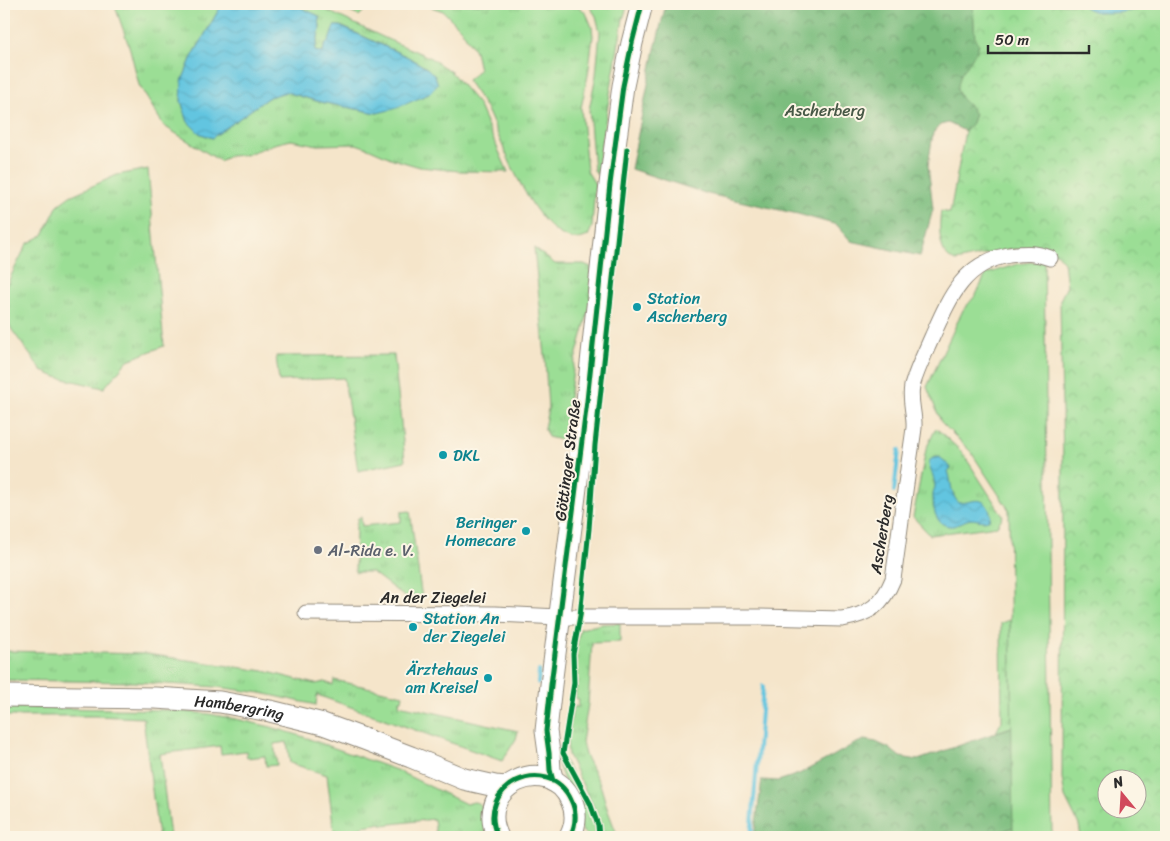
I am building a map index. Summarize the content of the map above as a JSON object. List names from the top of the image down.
{
  "streets": {
    "main road": ["Göttinger Straße", "Hambergring"],
    "street": ["Ascherberg", "An der Ziegelei"]
  },
  "crossings": [
    ["Göttinger Straße", "Ascherberg"],
    ["Göttinger Straße", "An der Ziegelei"],
    ["Ascherberg", "An der Ziegelei"]
  ],
  "parks": ["Ascherberg"],
  "places": [
    "Station Ascherberg",
    "DKL",
    "Beringer Homecare",
    "Al-Rida e. V.",
    "Station An der Ziegelei",
    "Ärztehaus am Kreisel"
  ],
  "scale_bar": "50 m",
  "north": "top"
}
